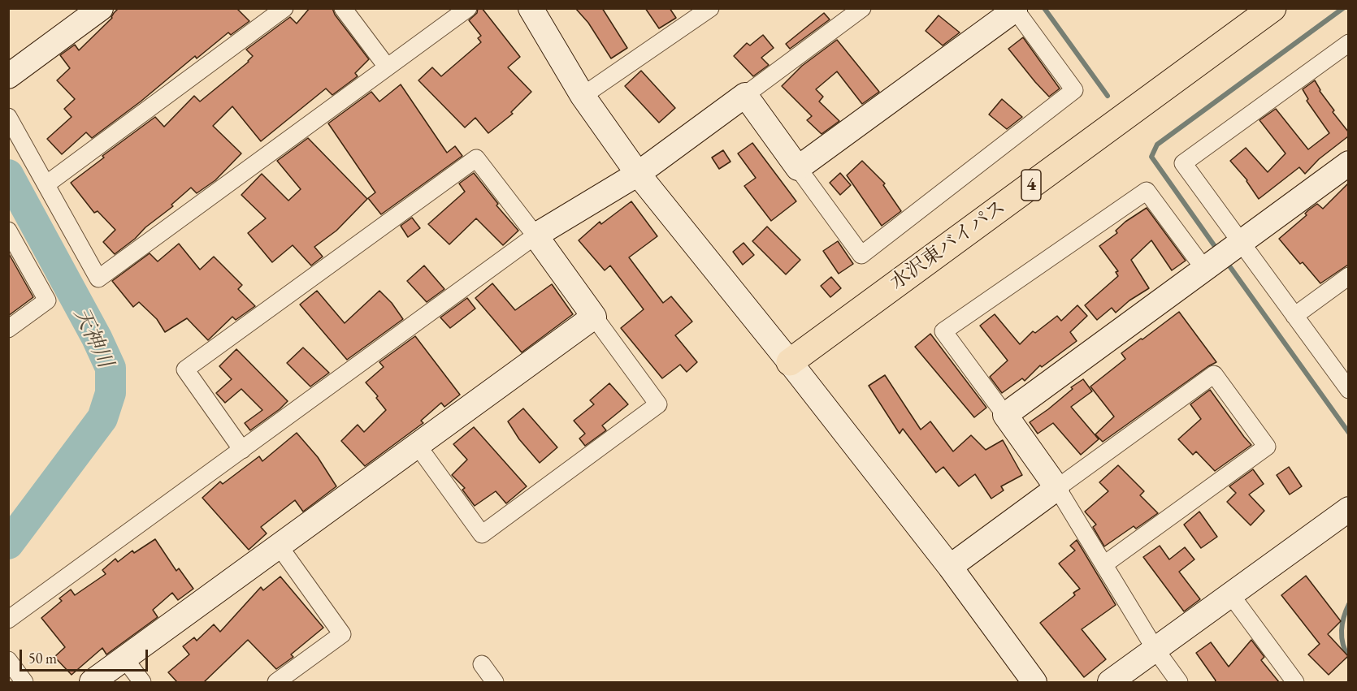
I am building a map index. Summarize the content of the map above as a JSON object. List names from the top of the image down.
{
  "streets": {
    "highway": ["4", "水沢東バイパス"]
  },
  "water": ["天神川"],
  "scale_bar": "50 m"
}
